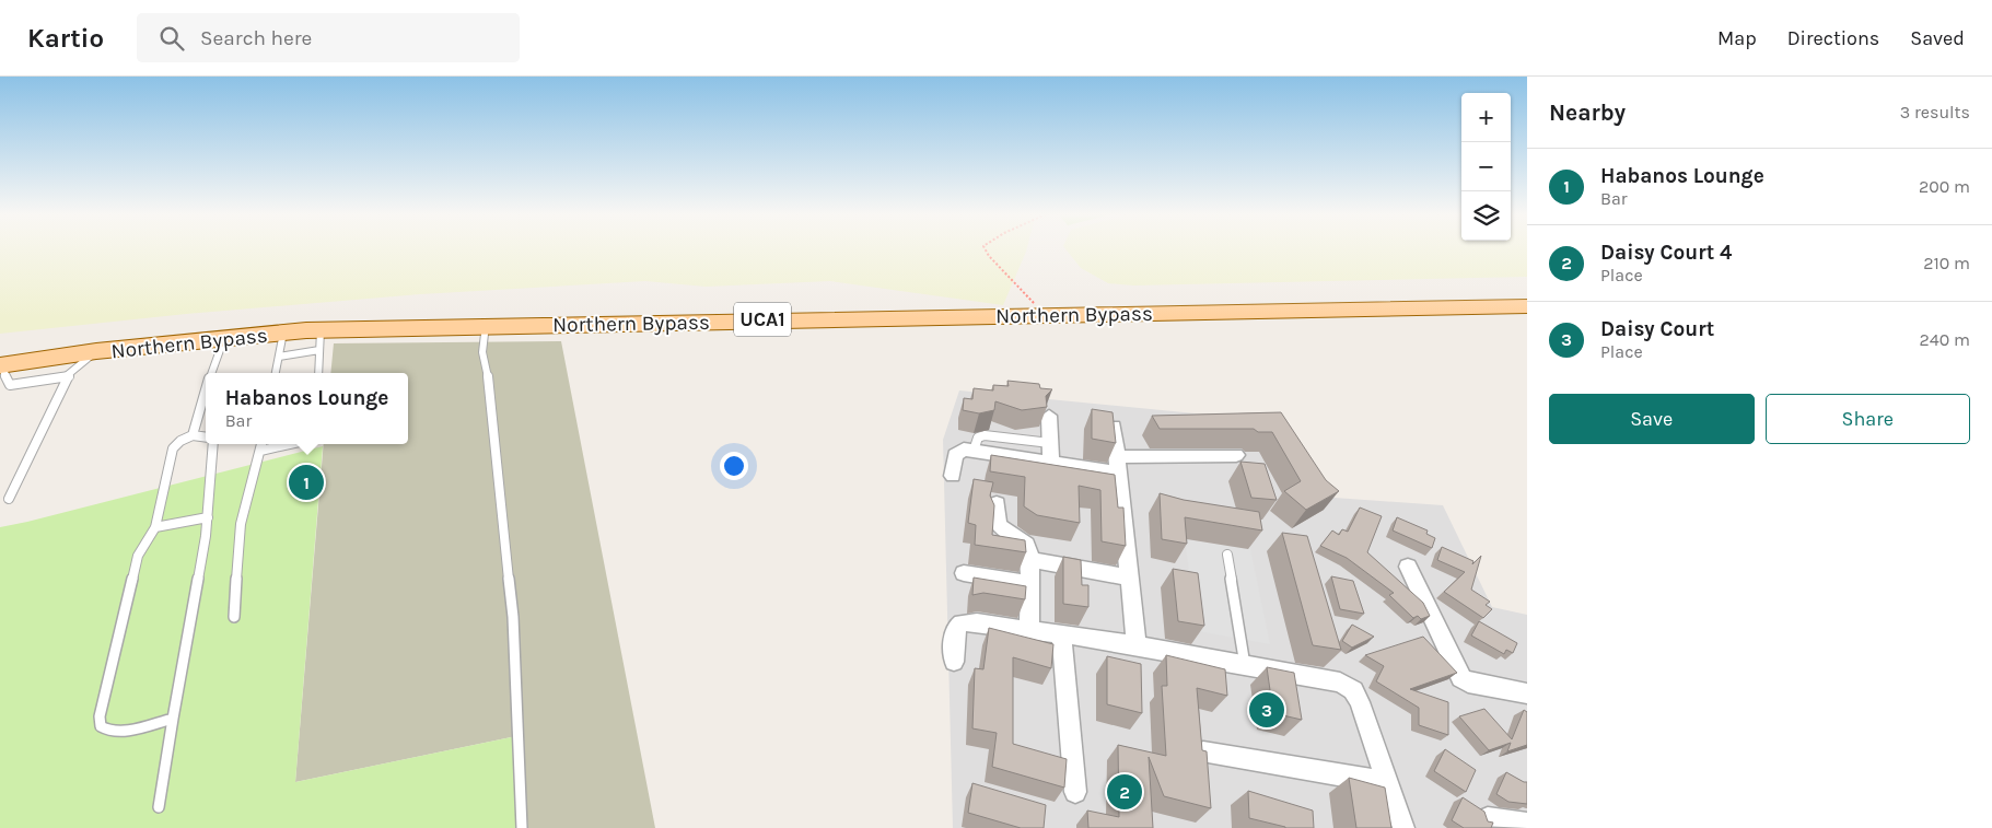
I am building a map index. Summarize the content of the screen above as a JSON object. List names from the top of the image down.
{
  "streets": {
    "main road": ["Northern Bypass", "UCA1"]
  },
  "page": {
    "header": "Kartio",
    "search": "Search here",
    "nav": ["Map", "Directions", "Saved"],
    "heading": ["Nearby", "3 results"],
    "map_buttons": ["+", "−"],
    "list": [
      {
        "mark": "1",
        "name": "Habanos Lounge",
        "note": "Bar",
        "value": "200 m"
      },
      {
        "mark": "2",
        "name": "Daisy Court 4",
        "note": "Place",
        "value": "210 m"
      },
      {
        "mark": "3",
        "name": "Daisy Court",
        "note": "Place",
        "value": "240 m"
      }
    ],
    "popup": ["Habanos Lounge", "Bar"],
    "buttons": ["Save", "Share"],
    "pins": ["1", "3", "2"]
  }
}
